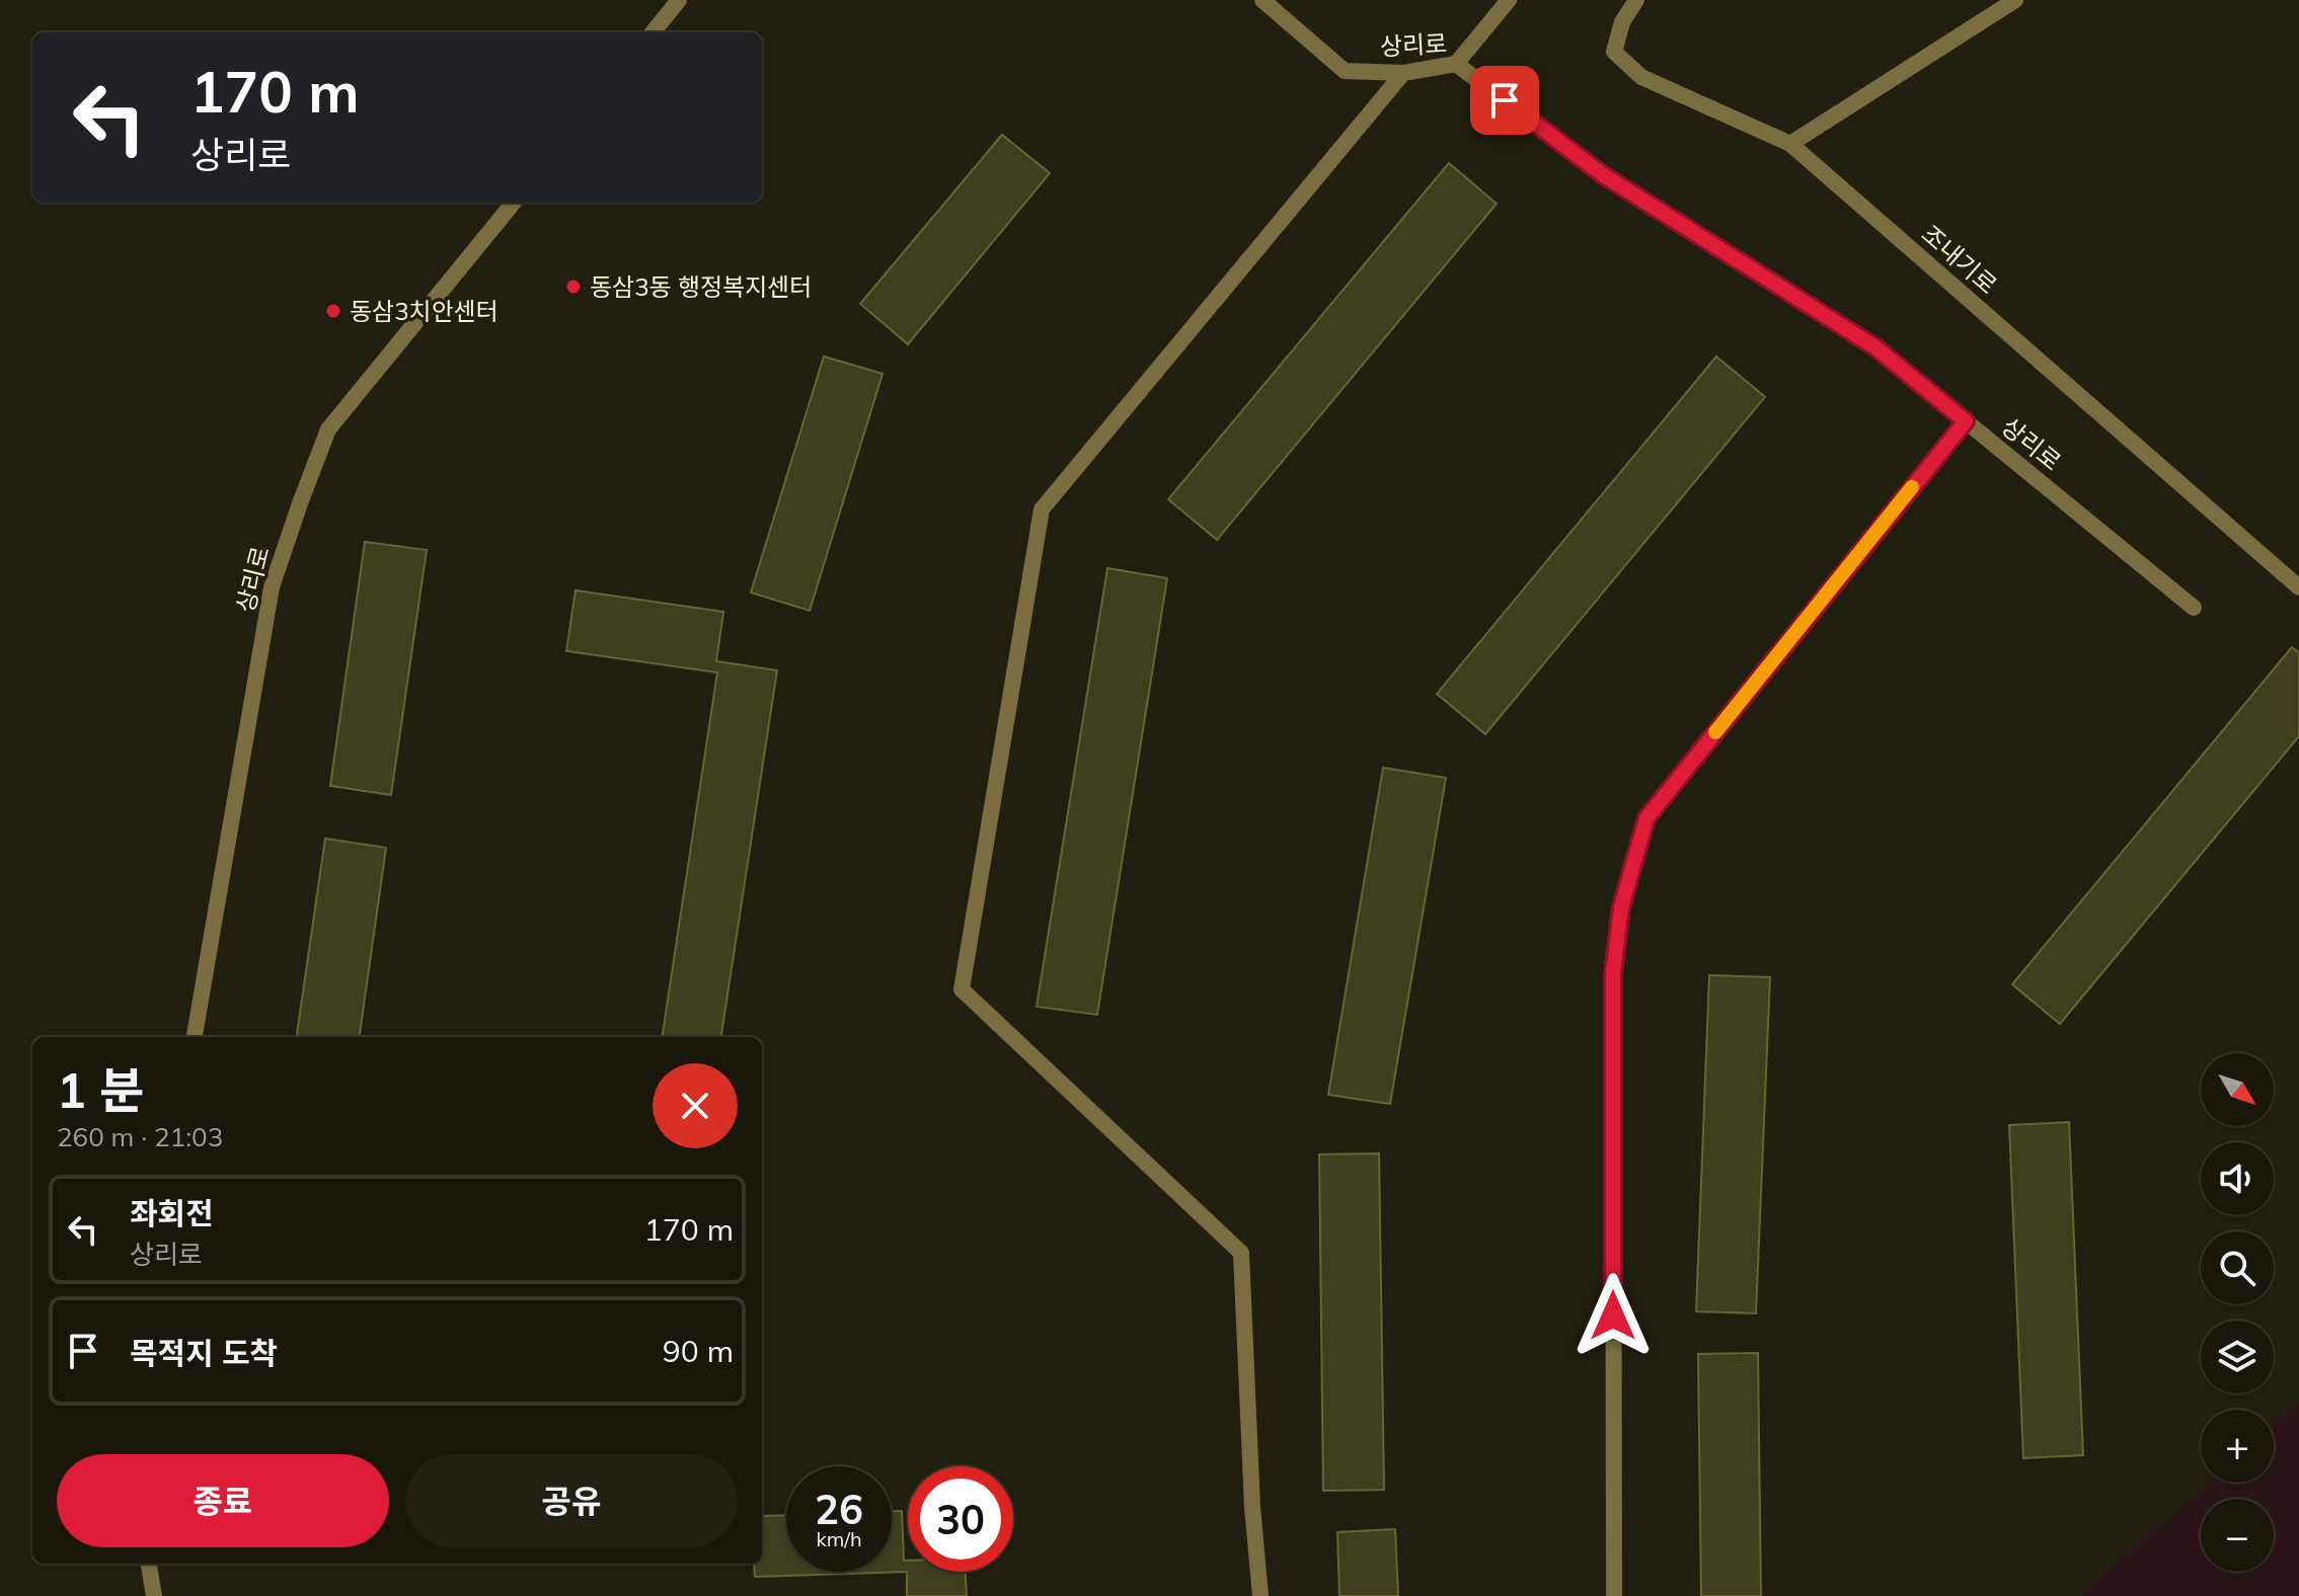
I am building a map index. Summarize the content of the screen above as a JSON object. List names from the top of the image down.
{
  "streets": {
    "street": ["상리로", "조내기로"]
  },
  "places": ["동삼3동 행정복지센터", "동삼3치안센터"],
  "north": "bottom right",
  "page": {
    "turn": ["170 m", "상리로"],
    "heading": ["1 분", "260 m · 21:03"],
    "map_buttons": ["+", "−"],
    "list": [
      {
        "name": "좌회전",
        "note": "상리로",
        "value": "170 m"
      },
      {
        "name": "목적지 도착",
        "value": "90 m"
      }
    ],
    "buttons": ["종료", "공유"],
    "speed": "26 km/h",
    "limit": "30"
  }
}
